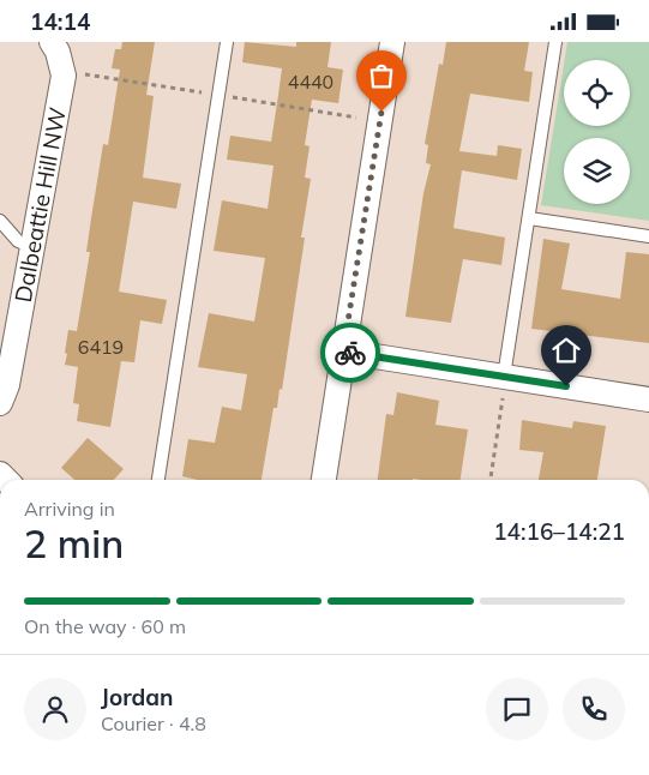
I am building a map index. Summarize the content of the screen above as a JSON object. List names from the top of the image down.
{
  "streets": {
    "street": ["Dalbeattie Hill NW"]
  },
  "house_numbers": ["4440", "6419"],
  "page": {
    "status": "14:14",
    "heading": ["2 min", "Arriving in", "14:16–14:21"],
    "panel": ["Jordan", "Courier · 4.8"],
    "bar": "On the way · 60 m"
  }
}
